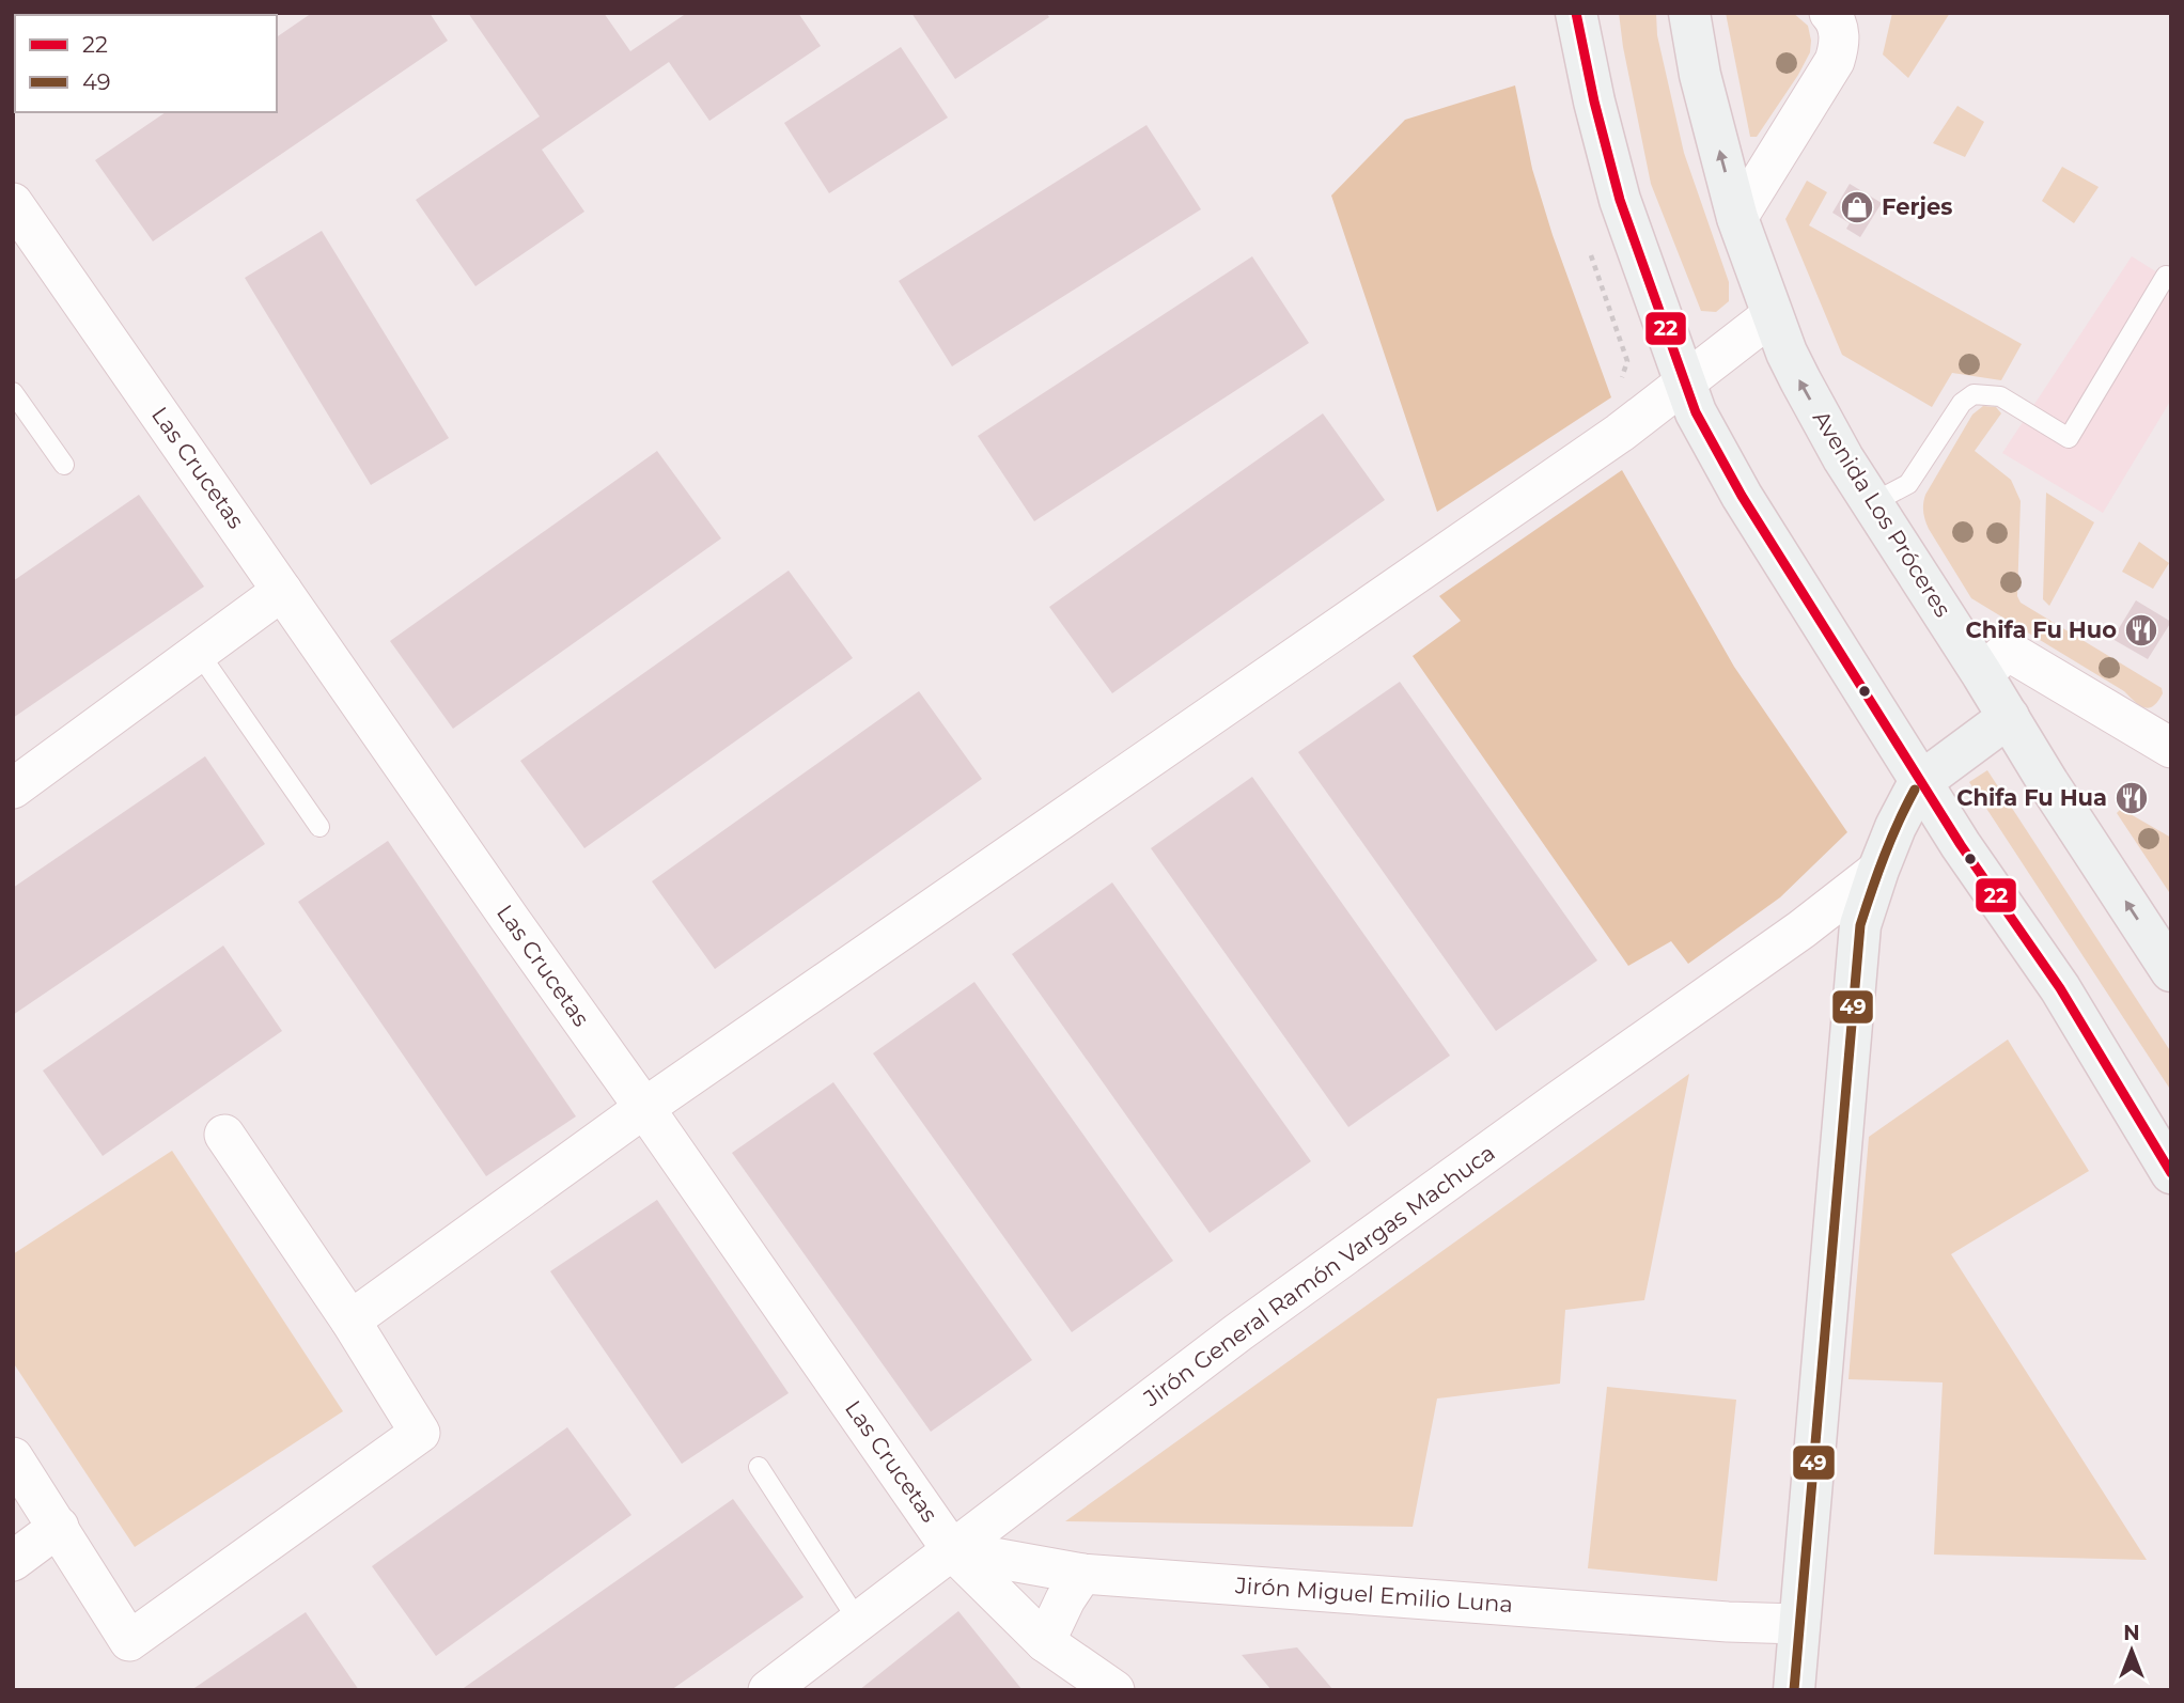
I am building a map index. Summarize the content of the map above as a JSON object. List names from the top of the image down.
{
  "streets": {
    "main road": ["Avenida Los Próceres"],
    "street": ["Las Crucetas", "Jirón General Ramón Vargas Machuca", "Jirón Miguel Emilio Luna"]
  },
  "crossings": [
    ["Las Crucetas", "Jirón General Ramón Vargas Machuca"],
    ["Las Crucetas", "Jirón Miguel Emilio Luna"],
    ["Jirón General Ramón Vargas Machuca", "Jirón Miguel Emilio Luna"]
  ],
  "places": {
    "shop": ["Ferjes"],
    "restaurant": ["Chifa Fu Huo", "Chifa Fu Hua"]
  },
  "lines": ["transit line 22", "transit line 49"],
  "legend": ["22", "49"],
  "north": "top"
}
